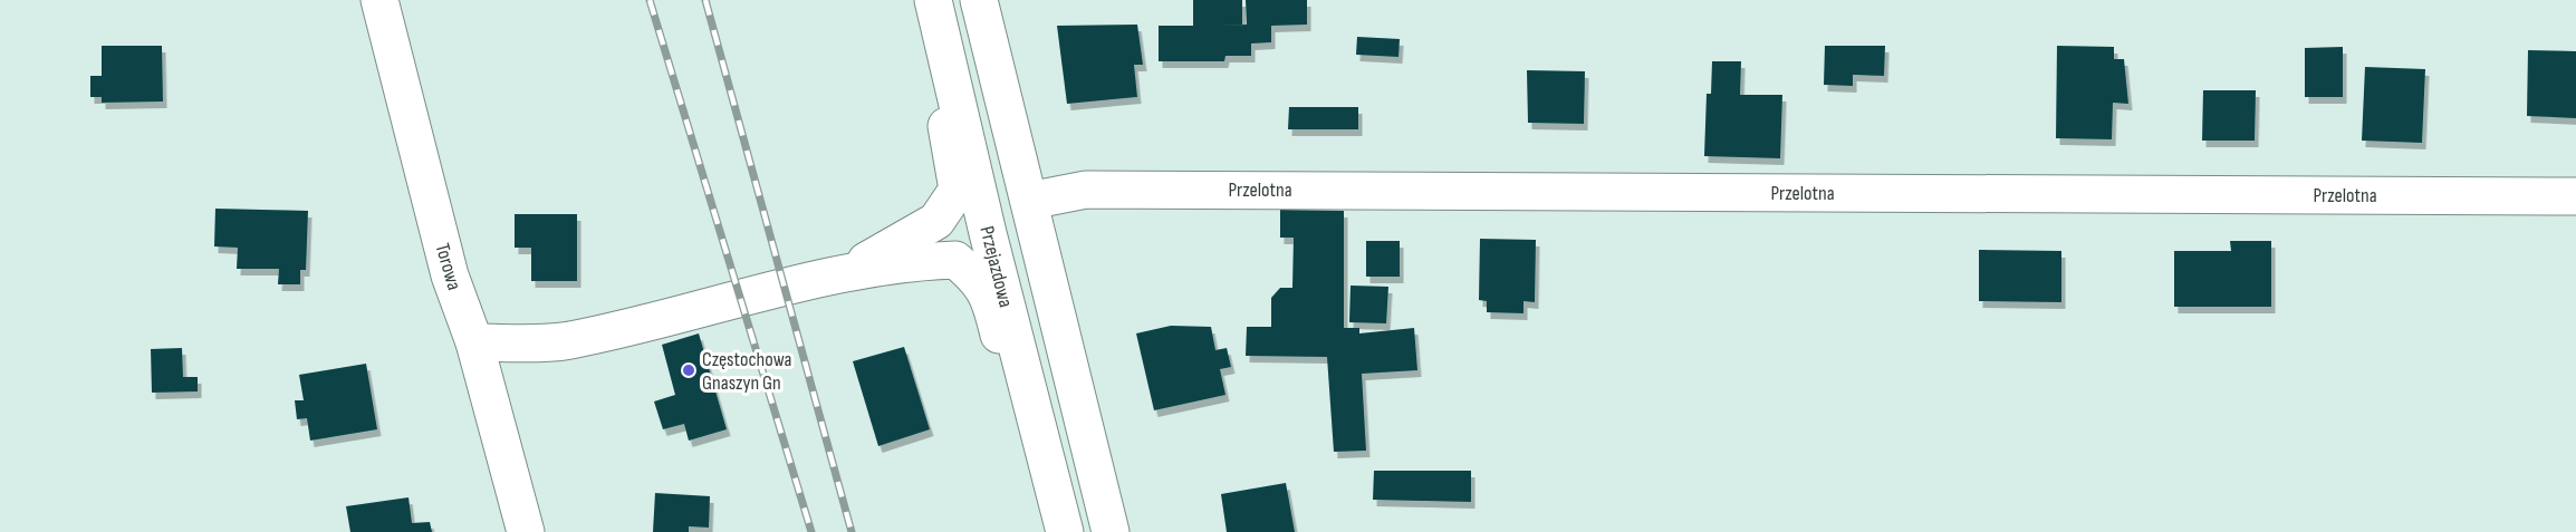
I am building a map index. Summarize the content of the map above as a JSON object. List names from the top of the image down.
{
  "streets": {
    "street": ["Przelotna", "Torowa", "Przejazdowa"]
  },
  "places": ["Częstochowa Gnaszyn Gn"]
}
